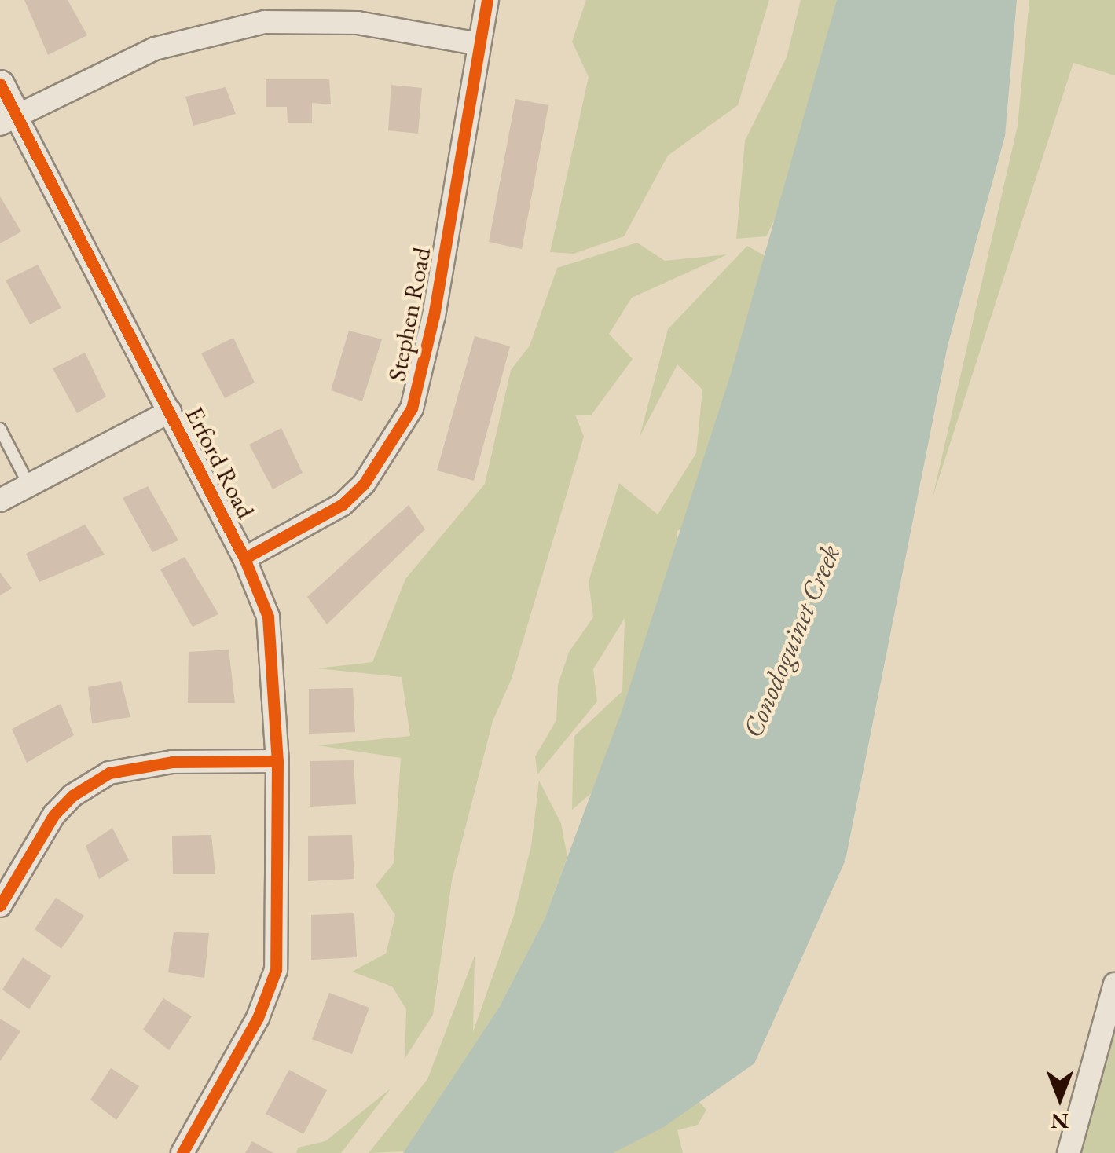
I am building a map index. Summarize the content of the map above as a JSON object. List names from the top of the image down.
{
  "streets": {
    "street": ["Stephen Road", "Erford Road"]
  },
  "crossings": [
    ["Stephen Road", "Erford Road"]
  ],
  "water": ["Conodoguinet Creek"],
  "north": "bottom"
}
